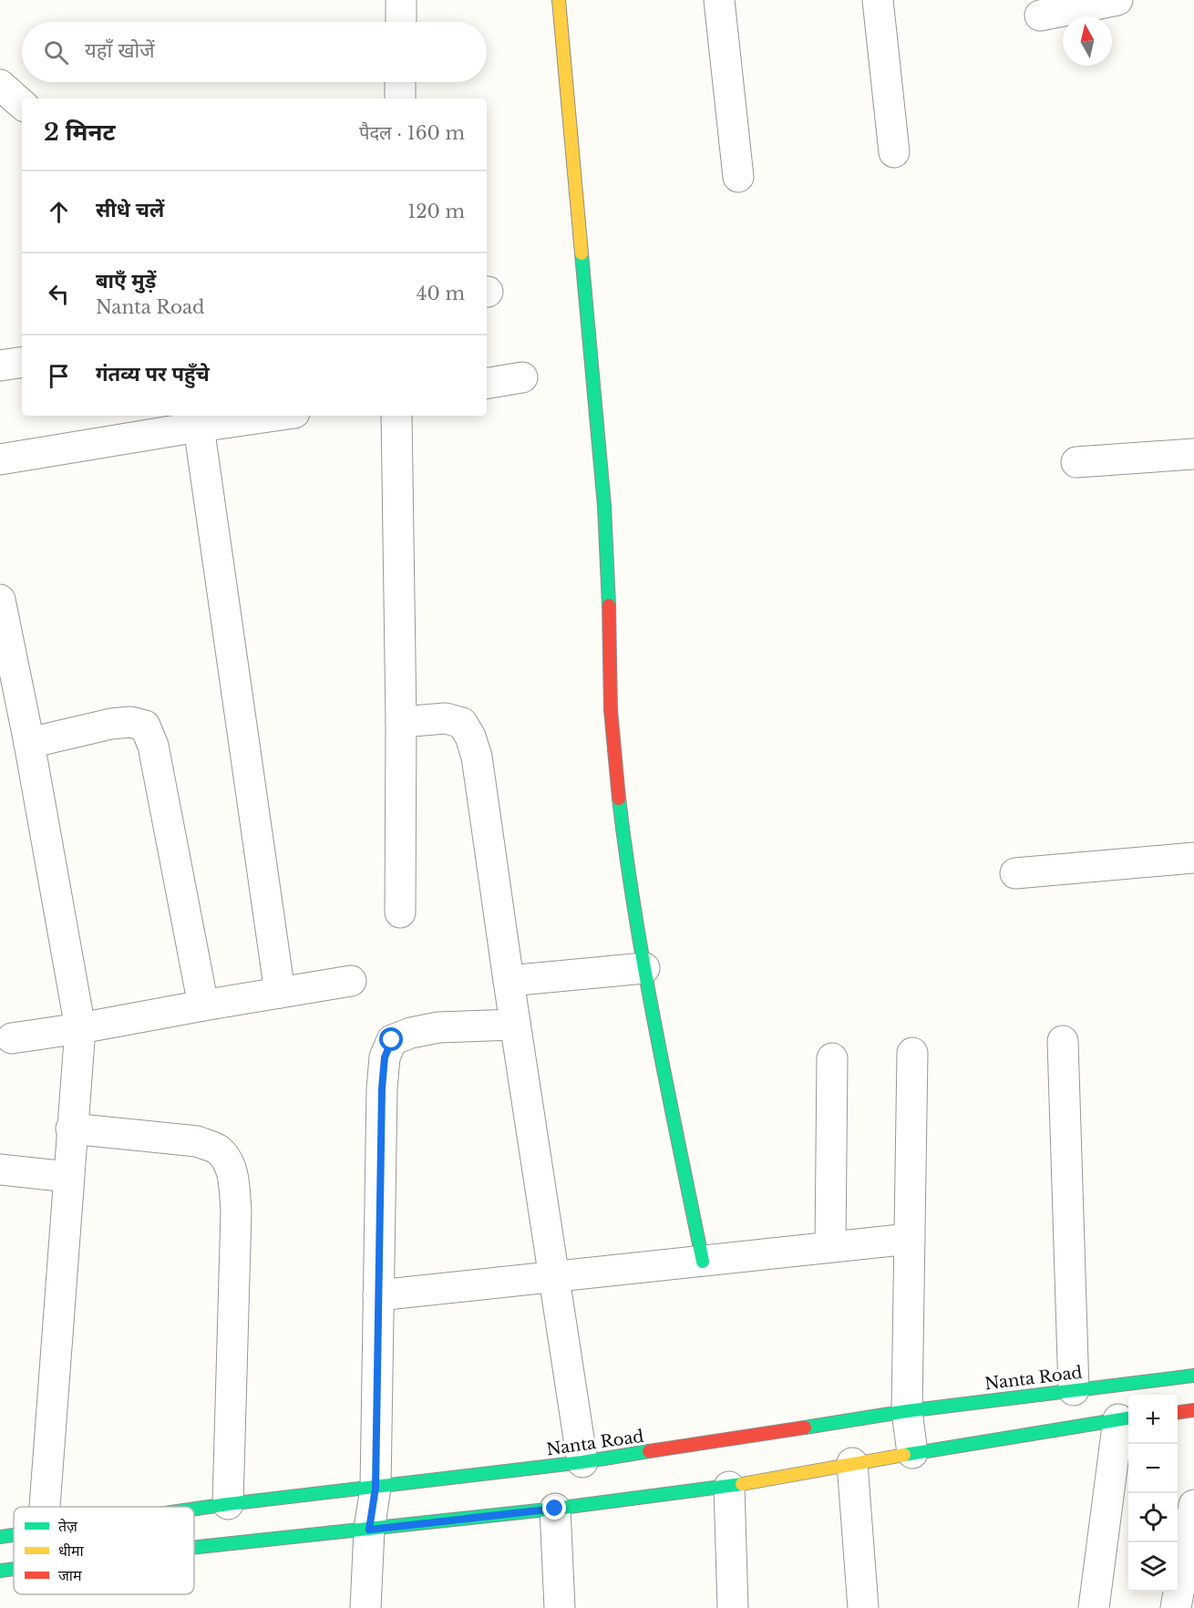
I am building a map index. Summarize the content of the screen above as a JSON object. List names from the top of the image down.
{
  "streets": {
    "main road": ["Nanta Road"]
  },
  "legend": ["तेज़", "धीमा", "जाम"],
  "north": "top",
  "page": {
    "search": "यहाँ खोजें",
    "heading": ["2 मिनट", "पैदल · 160 m"],
    "list": [
      ["सीधे चलें", "120 m"],
      ["बाएँ मुड़ें", "Nanta Road", "40 m"],
      "गंतव्य पर पहुँचे"
    ],
    "map_buttons": ["+", "−"]
  }
}
